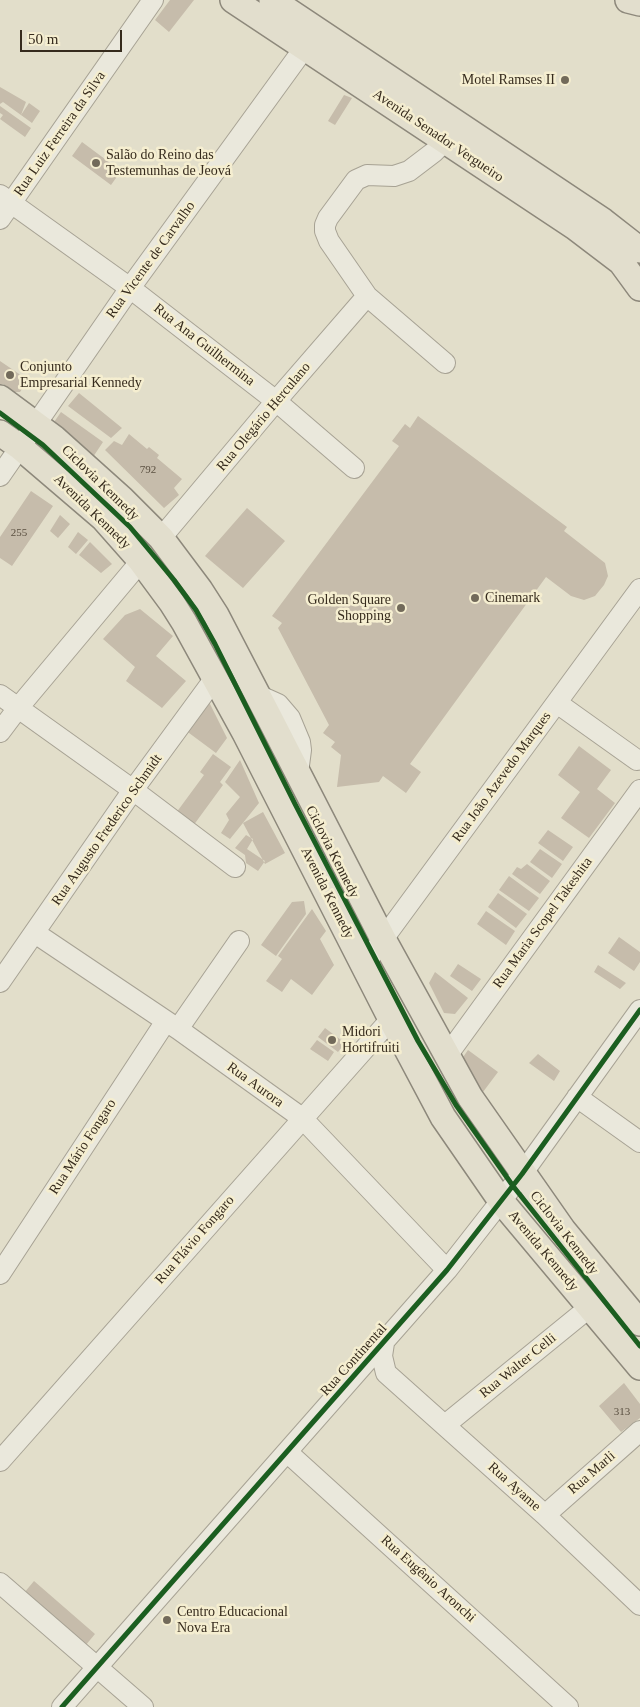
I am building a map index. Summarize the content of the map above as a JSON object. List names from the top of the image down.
{
  "streets": {
    "main road": ["Avenida Senador Vergueiro", "Avenida Kennedy"],
    "street": [
      "Rua Luiz Ferreira da Silva",
      "Rua Vicente de Carvalho",
      "Rua Ana Guilhermina",
      "Rua Olegário Herculano",
      "Rua João Azevedo Marques",
      "Rua Augusto Frederico Schmidt",
      "Rua Maria Scopel Takeshita",
      "Rua Aurora",
      "Rua Mário Fongaro",
      "Rua Flávio Fongaro",
      "Rua Continental",
      "Rua Walter Celli",
      "Rua Marli",
      "Rua Ayame",
      "Rua Eugênio Aronchi"
    ],
    "cycle path": ["Ciclovia Kennedy"]
  },
  "crossings": [
    ["Rua Luiz Ferreira da Silva", "Rua Ana Guilhermina"],
    ["Avenida Senador Vergueiro", "Rua Vicente de Carvalho"],
    ["Rua Vicente de Carvalho", "Rua Ana Guilhermina"],
    ["Rua Vicente de Carvalho", "Avenida Kennedy"],
    ["Rua Ana Guilhermina", "Rua Olegário Herculano"],
    ["Rua Olegário Herculano", "Avenida Kennedy"],
    ["Avenida Kennedy", "Rua João Azevedo Marques"],
    ["Avenida Kennedy", "Rua Augusto Frederico Schmidt"],
    ["Avenida Kennedy", "Rua Maria Scopel Takeshita"],
    ["Avenida Kennedy", "Rua Flávio Fongaro"],
    ["Avenida Kennedy", "Rua Continental"],
    ["Avenida Kennedy", "Rua Walter Celli"],
    ["Rua Augusto Frederico Schmidt", "Rua Aurora"],
    ["Rua Aurora", "Rua Mário Fongaro"],
    ["Rua Aurora", "Rua Flávio Fongaro"],
    ["Rua Aurora", "Rua Continental"],
    ["Rua Continental", "Rua Eugênio Aronchi"],
    ["Rua Walter Celli", "Rua Ayame"],
    ["Rua Marli", "Rua Ayame"]
  ],
  "places": [
    "Motel Ramses II",
    "Salão do Reino das Testemunhas de Jeová",
    "Conjunto Empresarial Kennedy",
    "Cinemark",
    "Golden Square Shopping",
    "Midori Hortifruiti",
    "Centro Educacional Nova Era"
  ],
  "house_numbers": ["792", "255", "313"],
  "scale_bar": "50 m"
}
